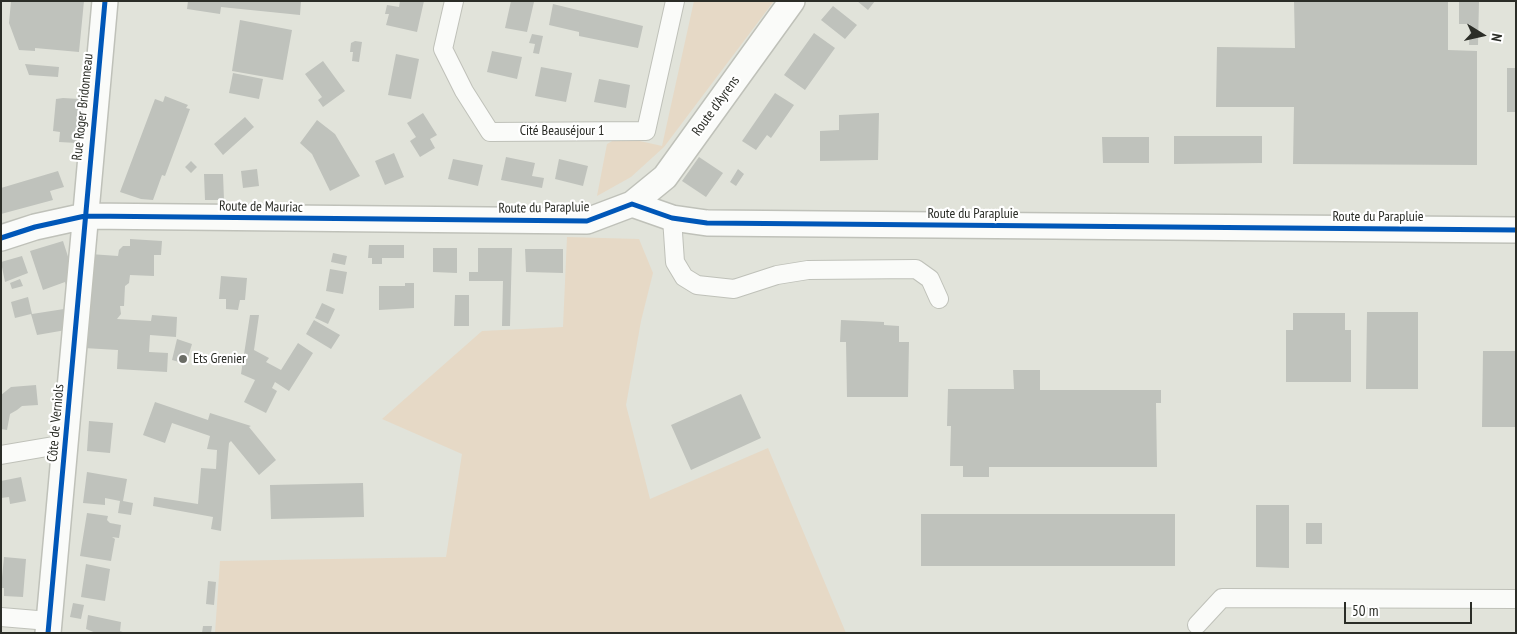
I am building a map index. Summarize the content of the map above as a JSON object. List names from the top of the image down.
{
  "streets": {
    "street": [
      "Route d'Ayrens",
      "Rue Roger Bridonneau",
      "Cité Beauséjour 1",
      "Route de Mauriac",
      "Route du Parapluie",
      "Côte de Verniols"
    ]
  },
  "crossings": [
    ["Route d'Ayrens", "Route du Parapluie"],
    ["Rue Roger Bridonneau", "Route de Mauriac"],
    ["Rue Roger Bridonneau", "Côte de Verniols"],
    ["Route de Mauriac", "Route du Parapluie"],
    ["Route de Mauriac", "Côte de Verniols"]
  ],
  "places": ["Ets Grenier"],
  "scale_bar": "50 m",
  "north": "right"
}
